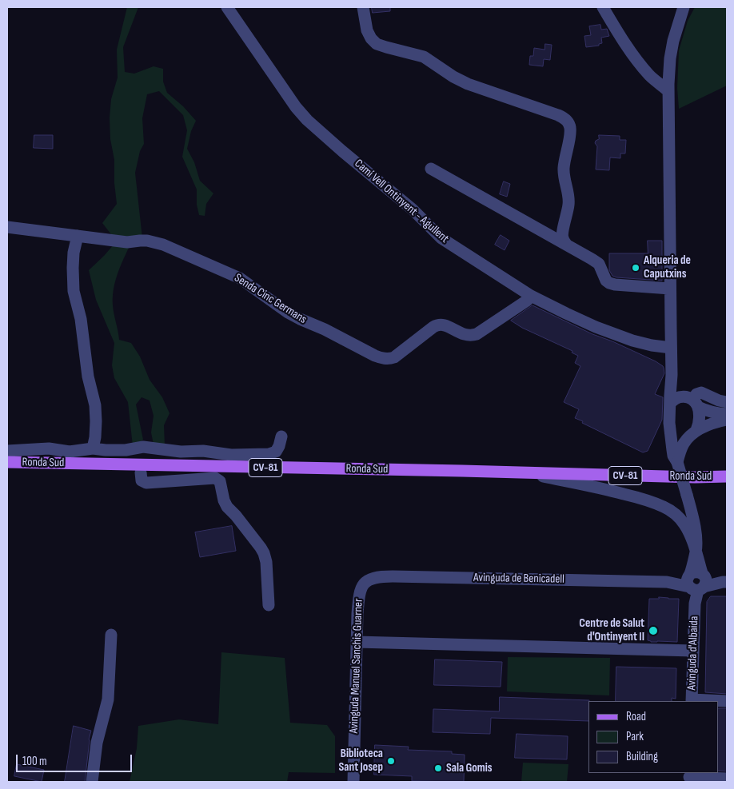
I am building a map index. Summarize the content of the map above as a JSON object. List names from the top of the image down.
{
  "streets": {
    "main road": ["Ronda Sud", "CV-81"],
    "street": [
      "Camí Vell Ontinyent - Agullent",
      "Senda Cinc Germans",
      "Avinguda de Benicadell",
      "Avinguda d'Albaida",
      "Avinguda Manuel Sanchis Guarner"
    ]
  },
  "crossings": [
    ["Camí Vell Ontinyent - Agullent", "Senda Cinc Germans"],
    ["Avinguda de Benicadell", "Avinguda d'Albaida"],
    ["Avinguda de Benicadell", "Avinguda Manuel Sanchis Guarner"]
  ],
  "places": [
    "Alqueria de Caputxins",
    "Centre de Salut d'Ontinyent II",
    "Biblioteca Sant Josep",
    "Sala Gomis"
  ],
  "legend": ["Road", "Park", "Building"],
  "scale_bar": "100 m"
}
